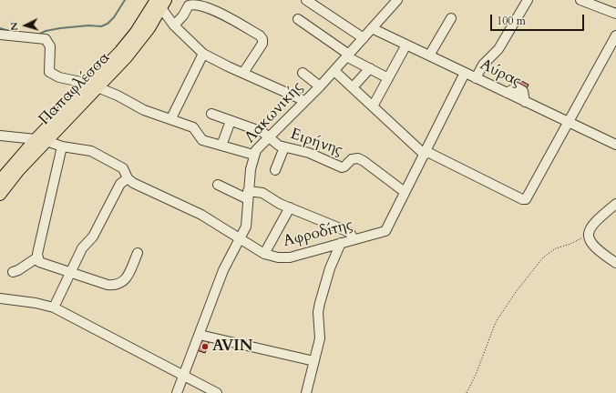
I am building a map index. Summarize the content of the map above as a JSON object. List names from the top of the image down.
{
  "streets": {
    "main road": ["Παπαφλέσσα"],
    "street": [
      "Αύρας",
      "Λακωνικής",
      "Ειρήνης",
      "Αφροδίτης"
    ]
  },
  "crossings": [
    ["Αύρας", "Λακωνικής"],
    ["Αύρας", "Αφροδίτης"],
    ["Παπαφλέσσα", "Αφροδίτης"],
    ["Λακωνικής", "Ειρήνης"],
    ["Λακωνικής", "Αφροδίτης"],
    ["Ειρήνης", "Αφροδίτης"]
  ],
  "places": ["AVIN"],
  "scale_bar": "100 m",
  "north": "left"
}
